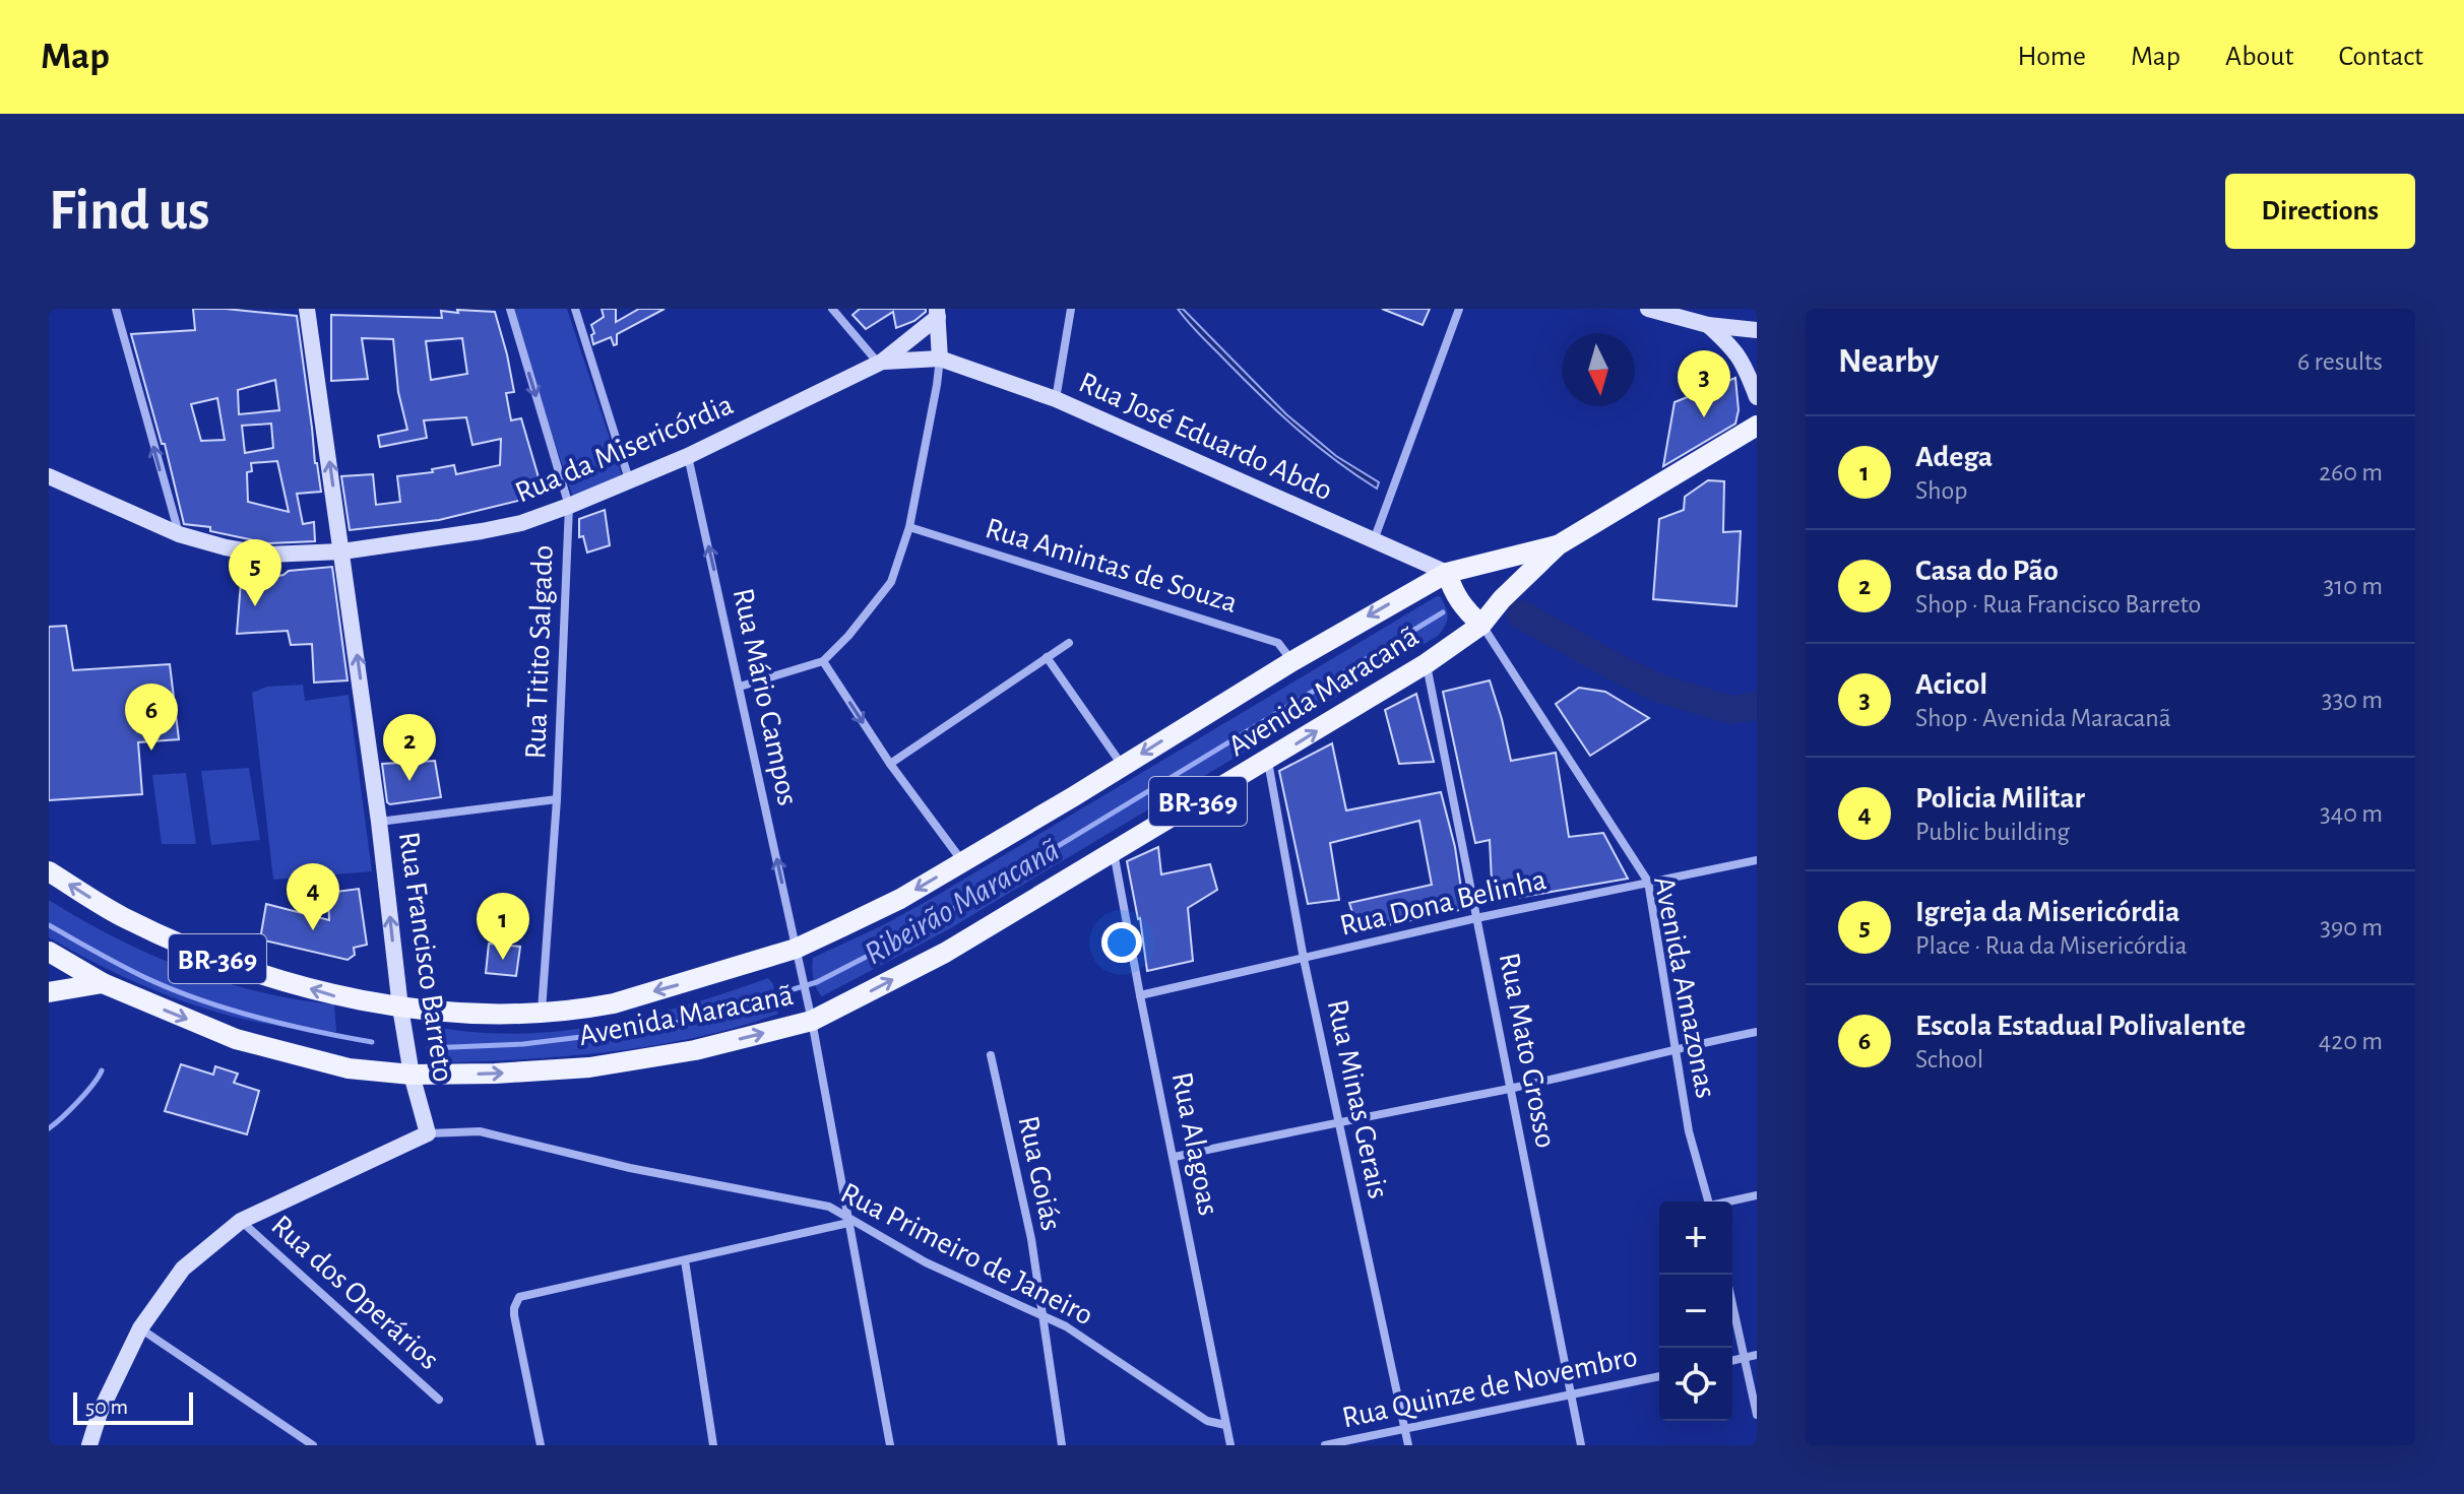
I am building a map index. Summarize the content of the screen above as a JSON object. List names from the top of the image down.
{
  "streets": {
    "main road": ["Avenida Maracanã", "BR-369"],
    "street": [
      "Rua José Eduardo Abdo",
      "Rua da Misericórdia",
      "Rua Amintas de Souza",
      "Rua Titito Salgado",
      "Rua Mário Campos",
      "Rua Dona Belinha",
      "Rua Francisco Barreto",
      "Avenida Amazonas",
      "Rua Mato Grosso",
      "Rua Minas Gerais",
      "Rua Alagoas",
      "Rua Goiás",
      "Rua Primeiro de Janeiro",
      "Rua dos Operários",
      "Rua Quinze de Novembro"
    ]
  },
  "crossings": [
    ["Rua José Eduardo Abdo", "Rua da Misericórdia"],
    ["Rua José Eduardo Abdo", "Avenida Maracanã"],
    ["Rua da Misericórdia", "Rua Titito Salgado"],
    ["Rua da Misericórdia", "Rua Mário Campos"],
    ["Rua da Misericórdia", "Rua Francisco Barreto"],
    ["Rua Amintas de Souza", "Avenida Maracanã"],
    ["Rua Titito Salgado", "Avenida Maracanã"],
    ["Avenida Maracanã", "Rua Mário Campos"],
    ["Avenida Maracanã", "Rua Francisco Barreto"],
    ["Avenida Maracanã", "Avenida Amazonas"],
    ["Avenida Maracanã", "Rua Mato Grosso"],
    ["Avenida Maracanã", "Rua Minas Gerais"],
    ["Avenida Maracanã", "Rua Alagoas"],
    ["Rua Mário Campos", "Rua Primeiro de Janeiro"],
    ["Rua Dona Belinha", "Avenida Amazonas"],
    ["Rua Dona Belinha", "Rua Mato Grosso"],
    ["Rua Dona Belinha", "Rua Minas Gerais"],
    ["Rua Dona Belinha", "Rua Alagoas"],
    ["Rua Francisco Barreto", "Rua Primeiro de Janeiro"],
    ["Rua Mato Grosso", "Rua Quinze de Novembro"],
    ["Rua Minas Gerais", "Rua Quinze de Novembro"],
    ["Rua Alagoas", "Rua Primeiro de Janeiro"],
    ["Rua Goiás", "Rua Primeiro de Janeiro"]
  ],
  "one_way": ["Rua Mário Campos", "Rua Francisco Barreto"],
  "water": ["Ribeirão Maracanã"],
  "scale_bar": "50 m",
  "north": "bottom",
  "page": {
    "header": "Map",
    "nav": [
      "Home",
      "Map",
      "About",
      "Contact"
    ],
    "buttons": "Directions",
    "title": "Find us",
    "heading": ["Nearby", "6 results"],
    "pins": [
      "3",
      "5",
      "6",
      "2",
      "4",
      "1"
    ],
    "list": [
      {
        "mark": "1",
        "name": "Adega",
        "note": "Shop",
        "value": "260 m"
      },
      {
        "mark": "2",
        "name": "Casa do Pão",
        "note": "Shop · Rua Francisco Barreto",
        "value": "310 m"
      },
      {
        "mark": "3",
        "name": "Acicol",
        "note": "Shop · Avenida Maracanã",
        "value": "330 m"
      },
      {
        "mark": "4",
        "name": "Policia Militar",
        "note": "Public building",
        "value": "340 m"
      },
      {
        "mark": "5",
        "name": "Igreja da Misericórdia",
        "note": "Place · Rua da Misericórdia",
        "value": "390 m"
      },
      {
        "mark": "6",
        "name": "Escola Estadual Polivalente",
        "note": "School",
        "value": "420 m"
      }
    ],
    "map_buttons": ["+", "−"],
    "scale": "50 m"
  }
}
